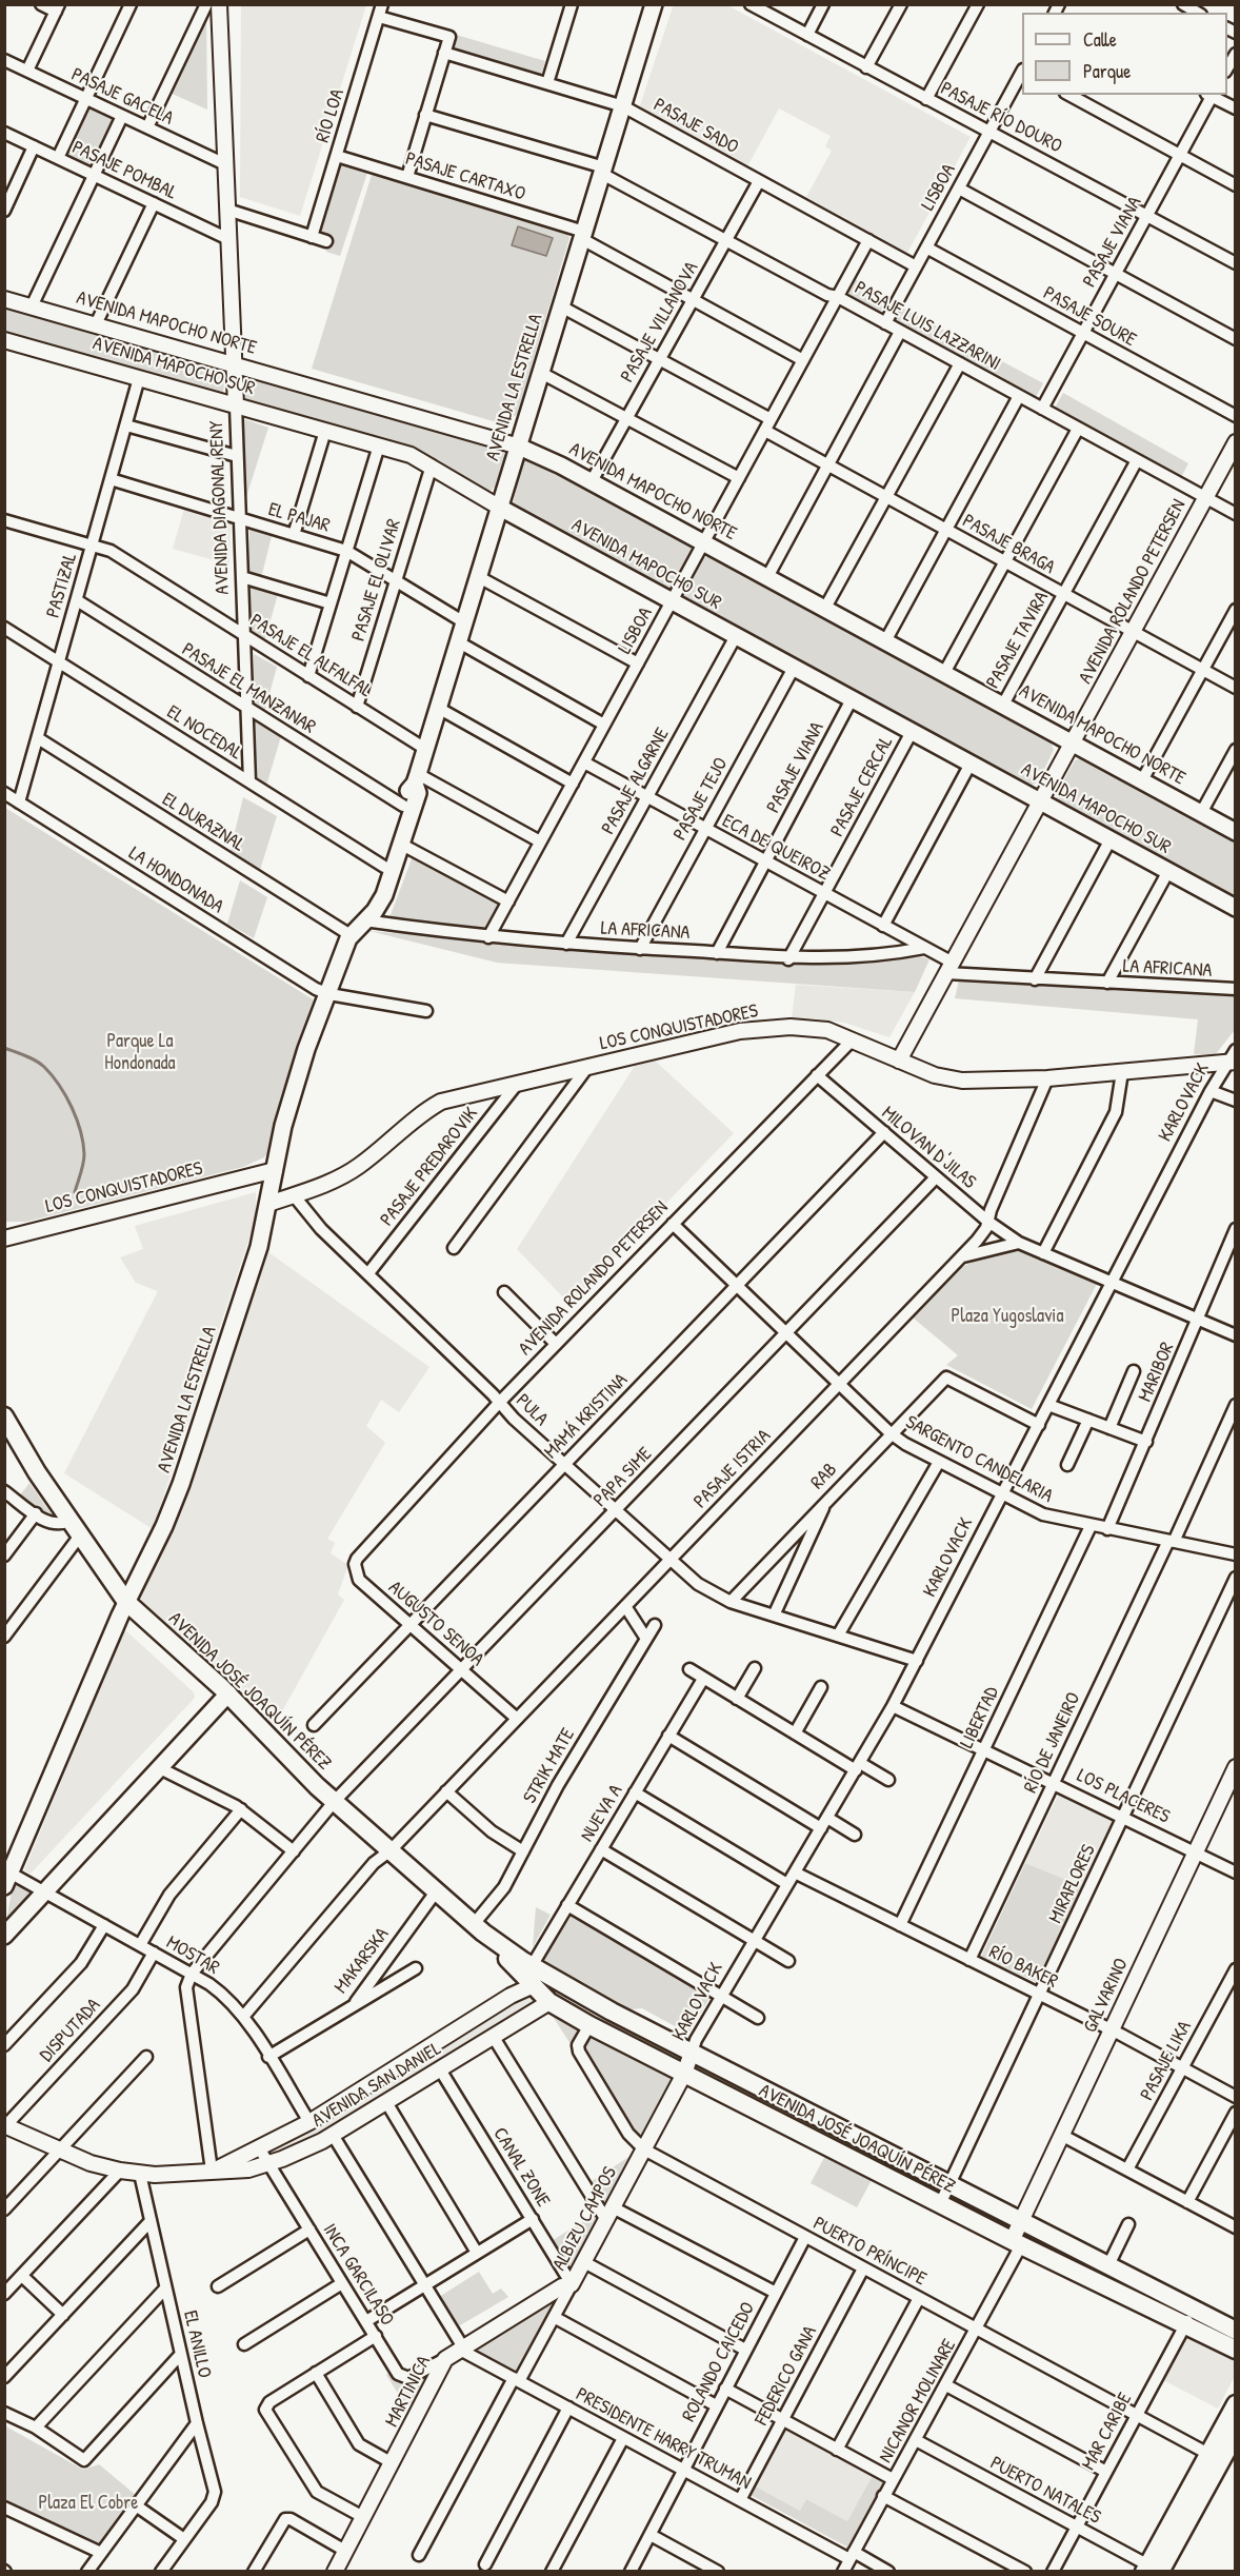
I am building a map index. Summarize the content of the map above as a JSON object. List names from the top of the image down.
{
  "streets": {
    "main road": [
      "AVENIDA MAPOCHO NORTE",
      "AVENIDA MAPOCHO SUR",
      "AVENIDA LA ESTRELLA",
      "AVENIDA JOSÉ JOAQUÍN PÉREZ"
    ],
    "street": [
      "PASAJE GACELA",
      "RÍO LOA",
      "PASAJE RÍO DOURO",
      "PASAJE SADO",
      "PASAJE POMBAL",
      "PASAJE CARTAXO",
      "LISBOA",
      "PASAJE VIANA",
      "PASAJE SOURE",
      "PASAJE VILLANOVA",
      "PASAJE LUIS LAZZARINI",
      "AVENIDA DIAGONAL RENY",
      "EL PAJAR",
      "PASAJE BRAGA",
      "PASAJE EL OLIVAR",
      "PASTIZAL",
      "AVENIDA ROLANDO PETERSEN",
      "PASAJE TAVIRA",
      "PASAJE EL ALFALFAL",
      "PASAJE EL MANZANAR",
      "EL NOCEDAL",
      "PASAJE ALGARNE",
      "PASAJE CERCAL",
      "PASAJE TEJO",
      "EL DURAZNAL",
      "ECA DE QUEIROZ",
      "LA HONDONADA",
      "LA AFRICANA",
      "LOS CONQUISTADORES",
      "KARLOVACK",
      "MILOVAN D'JILAS",
      "PASAJE PREDAROVIK",
      "MARIBOR",
      "PULA",
      "MAMÁ KRISTINA",
      "SARGENTO CANDELARIA",
      "PASAJE ISTRIA",
      "RAB",
      "PAPA SIME",
      "AUGUSTO SENOA",
      "LIBERTAD",
      "RÍO DE JANEIRO",
      "STRIK MATE",
      "LOS PLACERES",
      "NUEVA A",
      "MIRAFLORES",
      "MOSTAR",
      "MAKARSKA",
      "RÍO BAKER",
      "GALVARINO",
      "DISPUTADA",
      "PASAJE LIKA",
      "AVENIDA SAN DANIEL",
      "CANAL ZONE",
      "ALBIZU CAMPOS",
      "PUERTO PRÍNCIPE",
      "INCA GARCILASO",
      "EL ANILLO",
      "ROLANDO CAICEDO",
      "FEDERICO GANA",
      "MARTINICA",
      "NICANOR MOLINARE",
      "MAR CARIBE",
      "PRESIDENTE HARRY TRUMAN",
      "PUERTO NATALES"
    ]
  },
  "crossings": [
    ["PASAJE GACELA", "AVENIDA DIAGONAL RENY"],
    ["RÍO LOA", "PASAJE CARTAXO"],
    ["PASAJE RÍO DOURO", "LISBOA"],
    ["PASAJE RÍO DOURO", "PASAJE VIANA"],
    ["PASAJE SADO", "LISBOA"],
    ["PASAJE SADO", "PASAJE VILLANOVA"],
    ["PASAJE SADO", "AVENIDA LA ESTRELLA"],
    ["PASAJE POMBAL", "AVENIDA DIAGONAL RENY"],
    ["PASAJE CARTAXO", "LISBOA"],
    ["PASAJE CARTAXO", "PASAJE VILLANOVA"],
    ["PASAJE CARTAXO", "AVENIDA LA ESTRELLA"],
    ["LISBOA", "PASAJE SOURE"],
    ["LISBOA", "AVENIDA MAPOCHO NORTE"],
    ["LISBOA", "PASAJE LUIS LAZZARINI"],
    ["LISBOA", "AVENIDA MAPOCHO SUR"],
    ["LISBOA", "PASAJE BRAGA"],
    ["LISBOA", "ECA DE QUEIROZ"],
    ["LISBOA", "LA AFRICANA"],
    ["PASAJE VIANA", "PASAJE SOURE"],
    ["PASAJE VIANA", "PASAJE LUIS LAZZARINI"],
    ["PASAJE VIANA", "AVENIDA MAPOCHO SUR"],
    ["PASAJE VIANA", "ECA DE QUEIROZ"],
    ["PASAJE VIANA", "LA AFRICANA"],
    ["PASAJE VILLANOVA", "AVENIDA MAPOCHO NORTE"],
    ["PASAJE VILLANOVA", "PASAJE LUIS LAZZARINI"],
    ["AVENIDA MAPOCHO NORTE", "AVENIDA LA ESTRELLA"],
    ["AVENIDA MAPOCHO NORTE", "AVENIDA DIAGONAL RENY"],
    ["AVENIDA MAPOCHO NORTE", "AVENIDA ROLANDO PETERSEN"],
    ["AVENIDA MAPOCHO NORTE", "PASAJE TAVIRA"],
    ["PASAJE LUIS LAZZARINI", "AVENIDA LA ESTRELLA"],
    ["PASAJE LUIS LAZZARINI", "AVENIDA ROLANDO PETERSEN"],
    ["PASAJE LUIS LAZZARINI", "PASAJE TAVIRA"],
    ["AVENIDA MAPOCHO SUR", "AVENIDA LA ESTRELLA"],
    ["AVENIDA MAPOCHO SUR", "AVENIDA DIAGONAL RENY"],
    ["AVENIDA MAPOCHO SUR", "PASAJE EL OLIVAR"],
    ["AVENIDA MAPOCHO SUR", "PASTIZAL"],
    ["AVENIDA MAPOCHO SUR", "AVENIDA ROLANDO PETERSEN"],
    ["AVENIDA MAPOCHO SUR", "PASAJE ALGARNE"],
    ["AVENIDA MAPOCHO SUR", "PASAJE CERCAL"],
    ["AVENIDA MAPOCHO SUR", "PASAJE TEJO"],
    ["AVENIDA LA ESTRELLA", "EL PAJAR"],
    ["AVENIDA LA ESTRELLA", "PASAJE EL ALFALFAL"],
    ["AVENIDA LA ESTRELLA", "PASAJE EL MANZANAR"],
    ["AVENIDA LA ESTRELLA", "EL NOCEDAL"],
    ["AVENIDA LA ESTRELLA", "EL DURAZNAL"],
    ["AVENIDA LA ESTRELLA", "LA HONDONADA"],
    ["AVENIDA LA ESTRELLA", "LA AFRICANA"],
    ["AVENIDA LA ESTRELLA", "LOS CONQUISTADORES"],
    ["AVENIDA LA ESTRELLA", "AVENIDA JOSÉ JOAQUÍN PÉREZ"],
    ["AVENIDA LA ESTRELLA", "MOSTAR"],
    ["AVENIDA DIAGONAL RENY", "EL PAJAR"],
    ["AVENIDA DIAGONAL RENY", "PASAJE EL ALFALFAL"],
    ["AVENIDA DIAGONAL RENY", "PASAJE EL MANZANAR"],
    ["AVENIDA DIAGONAL RENY", "EL NOCEDAL"],
    ["EL PAJAR", "PASAJE EL OLIVAR"],
    ["EL PAJAR", "PASTIZAL"],
    ["PASAJE BRAGA", "AVENIDA ROLANDO PETERSEN"],
    ["PASAJE BRAGA", "PASAJE TAVIRA"],
    ["PASAJE EL OLIVAR", "PASAJE EL ALFALFAL"],
    ["PASTIZAL", "PASAJE EL ALFALFAL"],
    ["PASTIZAL", "PASAJE EL MANZANAR"],
    ["PASTIZAL", "EL NOCEDAL"],
    ["PASTIZAL", "EL DURAZNAL"],
    ["PASTIZAL", "LA HONDONADA"],
    ["AVENIDA ROLANDO PETERSEN", "ECA DE QUEIROZ"],
    ["AVENIDA ROLANDO PETERSEN", "LA AFRICANA"],
    ["AVENIDA ROLANDO PETERSEN", "LOS CONQUISTADORES"],
    ["AVENIDA ROLANDO PETERSEN", "MILOVAN D'JILAS"],
    ["AVENIDA ROLANDO PETERSEN", "PULA"],
    ["AVENIDA ROLANDO PETERSEN", "SARGENTO CANDELARIA"],
    ["AVENIDA ROLANDO PETERSEN", "AUGUSTO SENOA"],
    ["PASAJE ALGARNE", "ECA DE QUEIROZ"],
    ["PASAJE ALGARNE", "LA AFRICANA"],
    ["PASAJE CERCAL", "ECA DE QUEIROZ"],
    ["PASAJE CERCAL", "LA AFRICANA"],
    ["PASAJE TEJO", "ECA DE QUEIROZ"],
    ["PASAJE TEJO", "LA AFRICANA"],
    ["ECA DE QUEIROZ", "LA AFRICANA"],
    ["LOS CONQUISTADORES", "KARLOVACK"],
    ["LOS CONQUISTADORES", "PASAJE PREDAROVIK"],
    ["LOS CONQUISTADORES", "PULA"],
    ["LOS CONQUISTADORES", "PASAJE ISTRIA"],
    ["KARLOVACK", "MILOVAN D'JILAS"],
    ["KARLOVACK", "PULA"],
    ["KARLOVACK", "SARGENTO CANDELARIA"],
    ["KARLOVACK", "RAB"],
    ["KARLOVACK", "AVENIDA JOSÉ JOAQUÍN PÉREZ"],
    ["KARLOVACK", "LOS PLACERES"],
    ["KARLOVACK", "RÍO BAKER"],
    ["KARLOVACK", "ALBIZU CAMPOS"],
    ["MILOVAN D'JILAS", "MARIBOR"],
    ["MILOVAN D'JILAS", "MAMÁ KRISTINA"],
    ["MILOVAN D'JILAS", "PASAJE ISTRIA"],
    ["MILOVAN D'JILAS", "PAPA SIME"],
    ["PASAJE PREDAROVIK", "PULA"],
    ["MARIBOR", "SARGENTO CANDELARIA"],
    ["PULA", "MAMÁ KRISTINA"],
    ["PULA", "PASAJE ISTRIA"],
    ["PULA", "RAB"],
    ["PULA", "PAPA SIME"],
    ["MAMÁ KRISTINA", "SARGENTO CANDELARIA"],
    ["MAMÁ KRISTINA", "AUGUSTO SENOA"],
    ["SARGENTO CANDELARIA", "PASAJE ISTRIA"],
    ["SARGENTO CANDELARIA", "RAB"],
    ["SARGENTO CANDELARIA", "PAPA SIME"],
    ["SARGENTO CANDELARIA", "LIBERTAD"],
    ["SARGENTO CANDELARIA", "RÍO DE JANEIRO"],
    ["PASAJE ISTRIA", "AUGUSTO SENOA"],
    ["PASAJE ISTRIA", "AVENIDA JOSÉ JOAQUÍN PÉREZ"],
    ["PASAJE ISTRIA", "MOSTAR"],
    ["PAPA SIME", "AUGUSTO SENOA"],
    ["PAPA SIME", "AVENIDA JOSÉ JOAQUÍN PÉREZ"],
    ["PAPA SIME", "MOSTAR"],
    ["AVENIDA JOSÉ JOAQUÍN PÉREZ", "STRIK MATE"],
    ["AVENIDA JOSÉ JOAQUÍN PÉREZ", "NUEVA A"],
    ["AVENIDA JOSÉ JOAQUÍN PÉREZ", "MIRAFLORES"],
    ["AVENIDA JOSÉ JOAQUÍN PÉREZ", "MAKARSKA"],
    ["AVENIDA JOSÉ JOAQUÍN PÉREZ", "GALVARINO"],
    ["AVENIDA JOSÉ JOAQUÍN PÉREZ", "AVENIDA SAN DANIEL"],
    ["AVENIDA JOSÉ JOAQUÍN PÉREZ", "ALBIZU CAMPOS"],
    ["AVENIDA JOSÉ JOAQUÍN PÉREZ", "PUERTO PRÍNCIPE"],
    ["AVENIDA JOSÉ JOAQUÍN PÉREZ", "NICANOR MOLINARE"],
    ["AVENIDA JOSÉ JOAQUÍN PÉREZ", "MAR CARIBE"],
    ["LIBERTAD", "LOS PLACERES"],
    ["LIBERTAD", "RÍO BAKER"],
    ["RÍO DE JANEIRO", "LOS PLACERES"],
    ["RÍO DE JANEIRO", "RÍO BAKER"],
    ["LOS PLACERES", "MIRAFLORES"],
    ["LOS PLACERES", "GALVARINO"],
    ["MIRAFLORES", "RÍO BAKER"],
    ["MOSTAR", "MAKARSKA"],
    ["MOSTAR", "DISPUTADA"],
    ["MOSTAR", "AVENIDA SAN DANIEL"],
    ["RÍO BAKER", "GALVARINO"],
    ["RÍO BAKER", "PASAJE LIKA"],
    ["GALVARINO", "NICANOR MOLINARE"],
    ["DISPUTADA", "AVENIDA SAN DANIEL"],
    ["AVENIDA SAN DANIEL", "CANAL ZONE"],
    ["AVENIDA SAN DANIEL", "INCA GARCILASO"],
    ["AVENIDA SAN DANIEL", "EL ANILLO"],
    ["CANAL ZONE", "ALBIZU CAMPOS"],
    ["CANAL ZONE", "MARTINICA"],
    ["ALBIZU CAMPOS", "PUERTO PRÍNCIPE"],
    ["ALBIZU CAMPOS", "MARTINICA"],
    ["ALBIZU CAMPOS", "PRESIDENTE HARRY TRUMAN"],
    ["PUERTO PRÍNCIPE", "ROLANDO CAICEDO"],
    ["PUERTO PRÍNCIPE", "FEDERICO GANA"],
    ["PUERTO PRÍNCIPE", "NICANOR MOLINARE"],
    ["PUERTO PRÍNCIPE", "MAR CARIBE"],
    ["INCA GARCILASO", "MARTINICA"],
    ["ROLANDO CAICEDO", "PRESIDENTE HARRY TRUMAN"],
    ["FEDERICO GANA", "PRESIDENTE HARRY TRUMAN"],
    ["MARTINICA", "PRESIDENTE HARRY TRUMAN"],
    ["NICANOR MOLINARE", "PRESIDENTE HARRY TRUMAN"],
    ["NICANOR MOLINARE", "PUERTO NATALES"],
    ["MAR CARIBE", "PUERTO NATALES"]
  ],
  "parks": ["Parque La Hondonada", "Plaza Yugoslavia", "Plaza El Cobre"],
  "legend": ["Calle", "Parque"]
}
